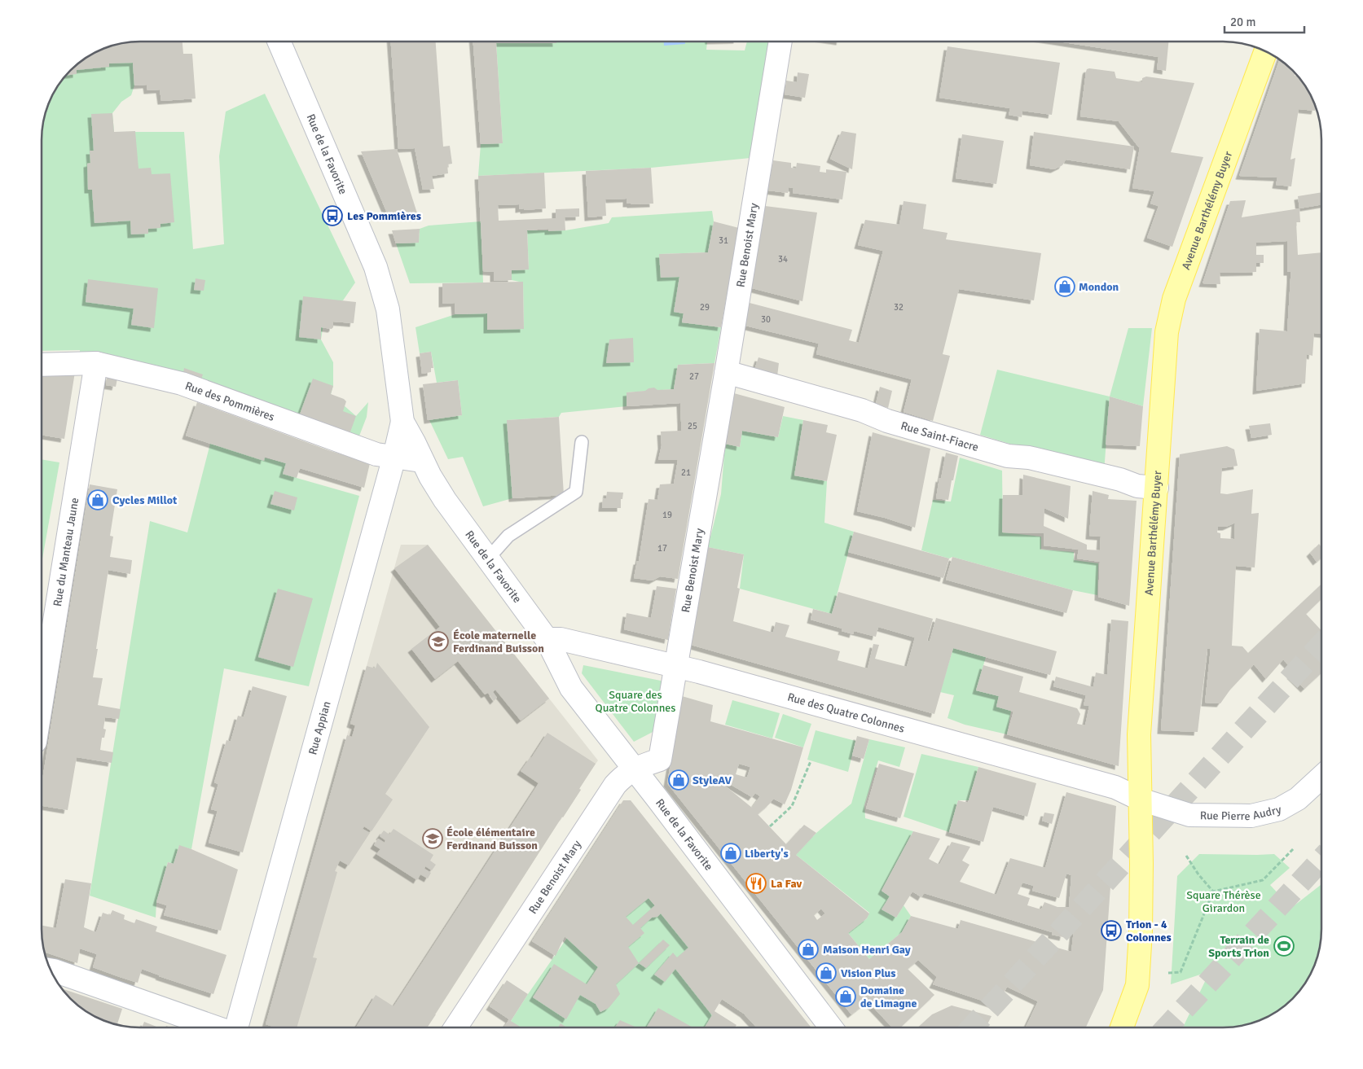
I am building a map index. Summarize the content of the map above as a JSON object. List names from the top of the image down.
{
  "streets": {
    "main road": ["Avenue Barthélémy Buyer"],
    "street": [
      "Rue de la Favorite",
      "Rue Benoist Mary",
      "Rue des Pommières",
      "Rue Saint-Fiacre",
      "Rue du Manteau Jaune",
      "Rue des Quatre Colonnes",
      "Rue Appian",
      "Rue Pierre Audry"
    ]
  },
  "crossings": [
    ["Rue de la Favorite", "Rue Benoist Mary"],
    ["Rue de la Favorite", "Rue des Pommières"],
    ["Rue de la Favorite", "Rue des Quatre Colonnes"],
    ["Rue de la Favorite", "Rue Appian"],
    ["Avenue Barthélémy Buyer", "Rue Saint-Fiacre"],
    ["Avenue Barthélémy Buyer", "Rue des Quatre Colonnes"],
    ["Avenue Barthélémy Buyer", "Rue Pierre Audry"],
    ["Rue Benoist Mary", "Rue Saint-Fiacre"],
    ["Rue Benoist Mary", "Rue des Quatre Colonnes"],
    ["Rue des Pommières", "Rue du Manteau Jaune"],
    ["Rue des Pommières", "Rue Appian"],
    ["Rue des Quatre Colonnes", "Rue Pierre Audry"]
  ],
  "parks": ["Square des Quatre Colonnes", "Square Thérèse Girardon"],
  "places": {
    "bus stop": ["Les Pommières", "Trion - 4 Colonnes"],
    "shop": [
      "Mondon",
      "Cycles Millot",
      "StyleAV",
      "Liberty's",
      "Maison Henri Gay",
      "Vision Plus",
      "Domaine de Limagne"
    ],
    "school or university": ["École maternelle Ferdinand Buisson", "École élémentaire Ferdinand Buisson"],
    "restaurant": ["La Fav"],
    "sports": ["Terrain de Sports Trion"]
  },
  "house_numbers": [
    "31",
    "34",
    "29",
    "32",
    "30",
    "27",
    "25",
    "21",
    "19",
    "17"
  ],
  "scale_bar": "20 m"
}
